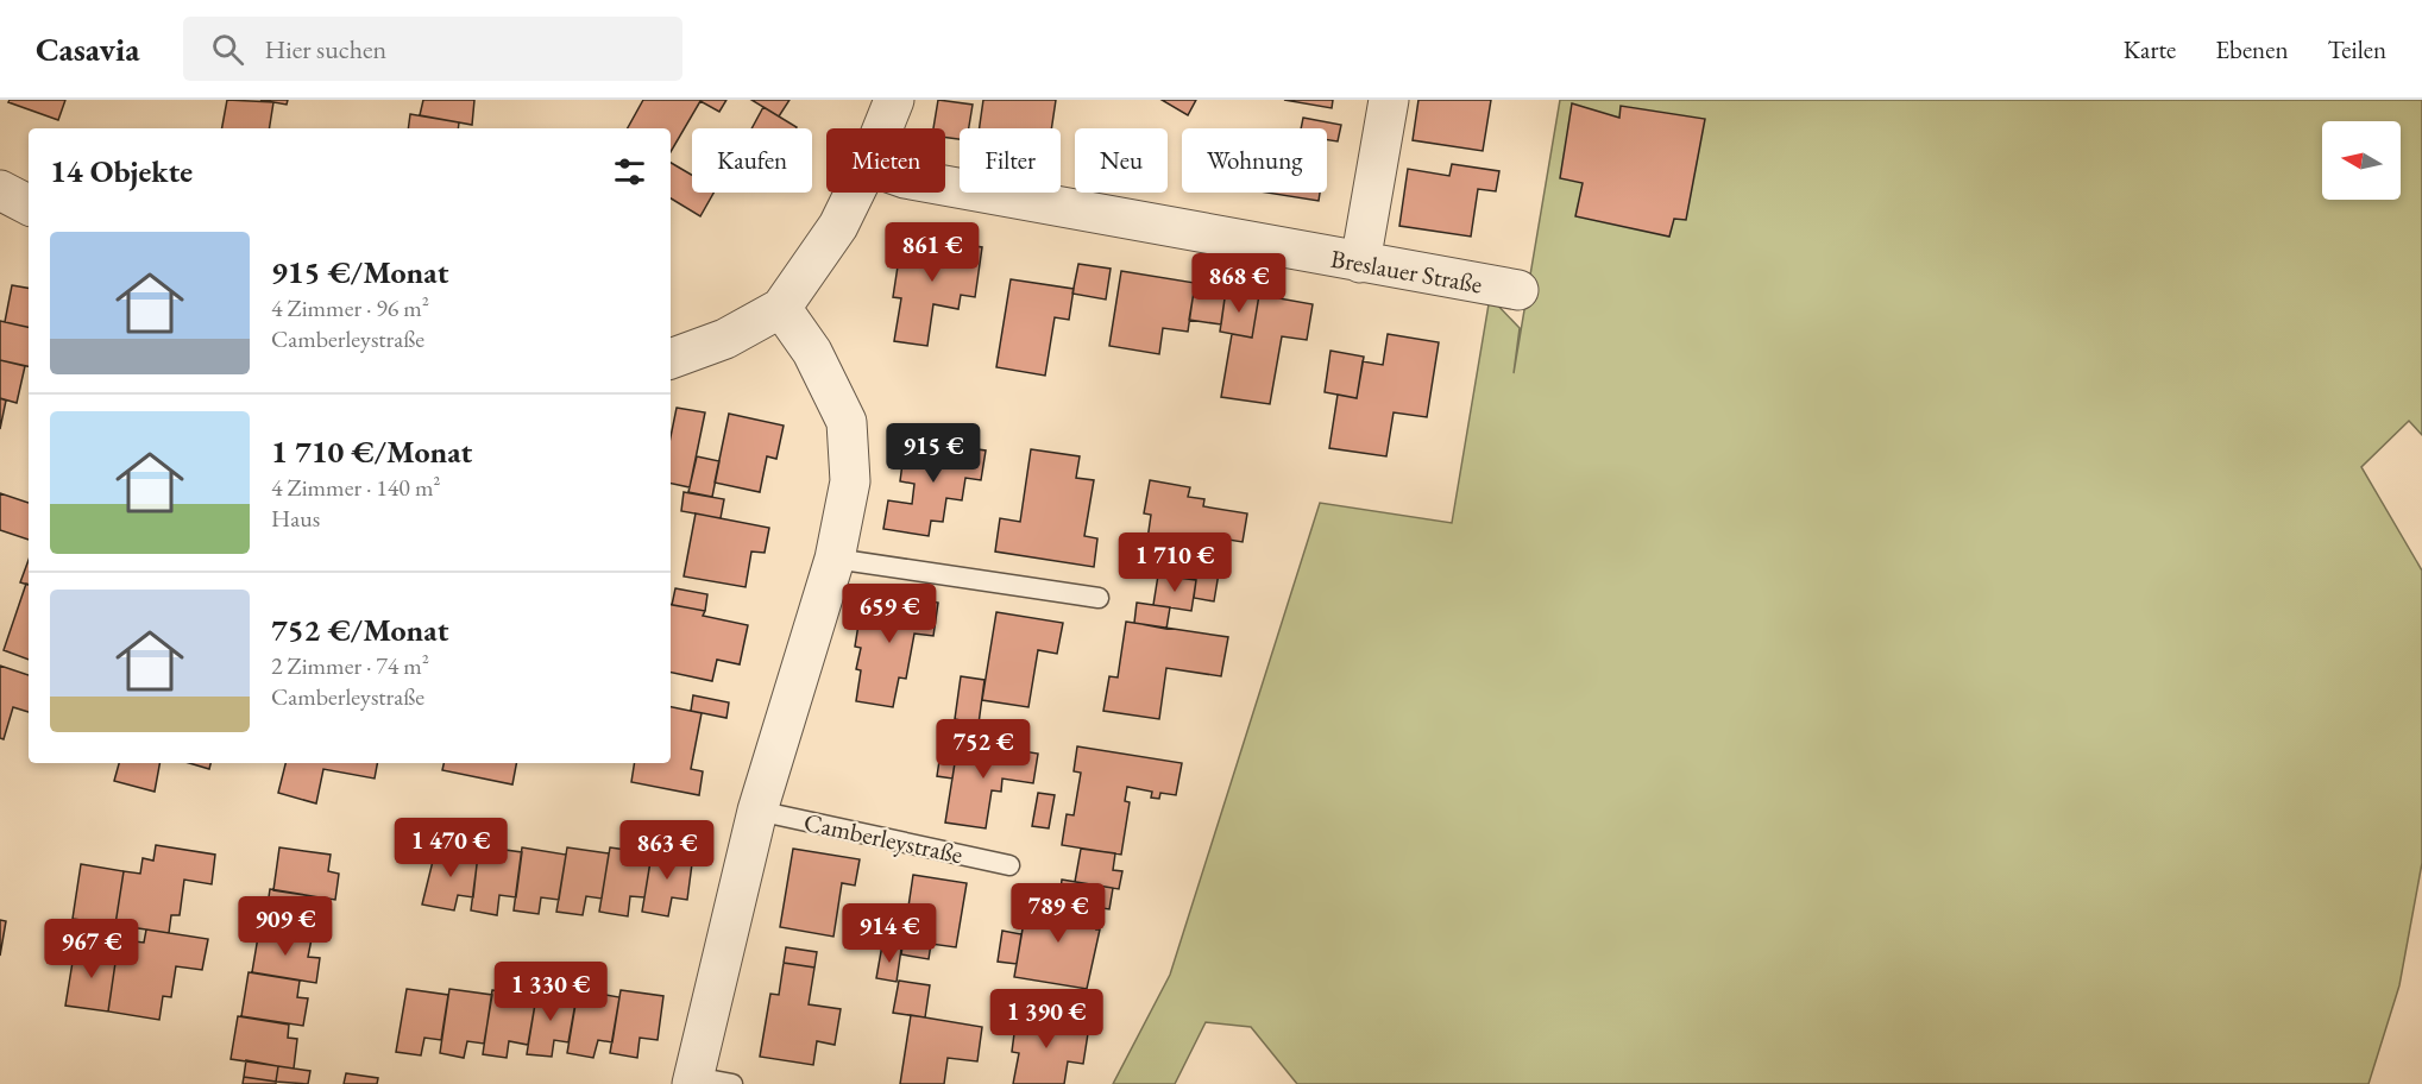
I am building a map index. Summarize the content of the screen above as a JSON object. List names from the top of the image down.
{
  "streets": {
    "street": ["Breslauer Straße"],
    "lane": ["Camberleystraße"]
  },
  "north": "left",
  "page": {
    "header": "Casavia",
    "search": "Hier suchen",
    "nav": ["Karte", "Ebenen", "Teilen"],
    "chip": [
      "Kaufen",
      "Mieten",
      "Filter",
      "Neu",
      "Wohnung"
    ],
    "heading": "14 Objekte",
    "list": [
      {
        "name": "915 €/Monat",
        "note": "4 Zimmer · 96 m² · Camberleystraße"
      },
      {
        "name": "1 710 €/Monat",
        "note": "4 Zimmer · 140 m² · Haus"
      },
      {
        "name": "752 €/Monat",
        "note": "2 Zimmer · 74 m² · Camberleystraße"
      }
    ],
    "price": [
      "861 €",
      "868 €",
      "915 €",
      "1 710 €",
      "659 €",
      "752 €",
      "1 470 €",
      "863 €",
      "789 €",
      "909 €",
      "914 €",
      "967 €",
      "1 330 €",
      "1 390 €"
    ]
  }
}
